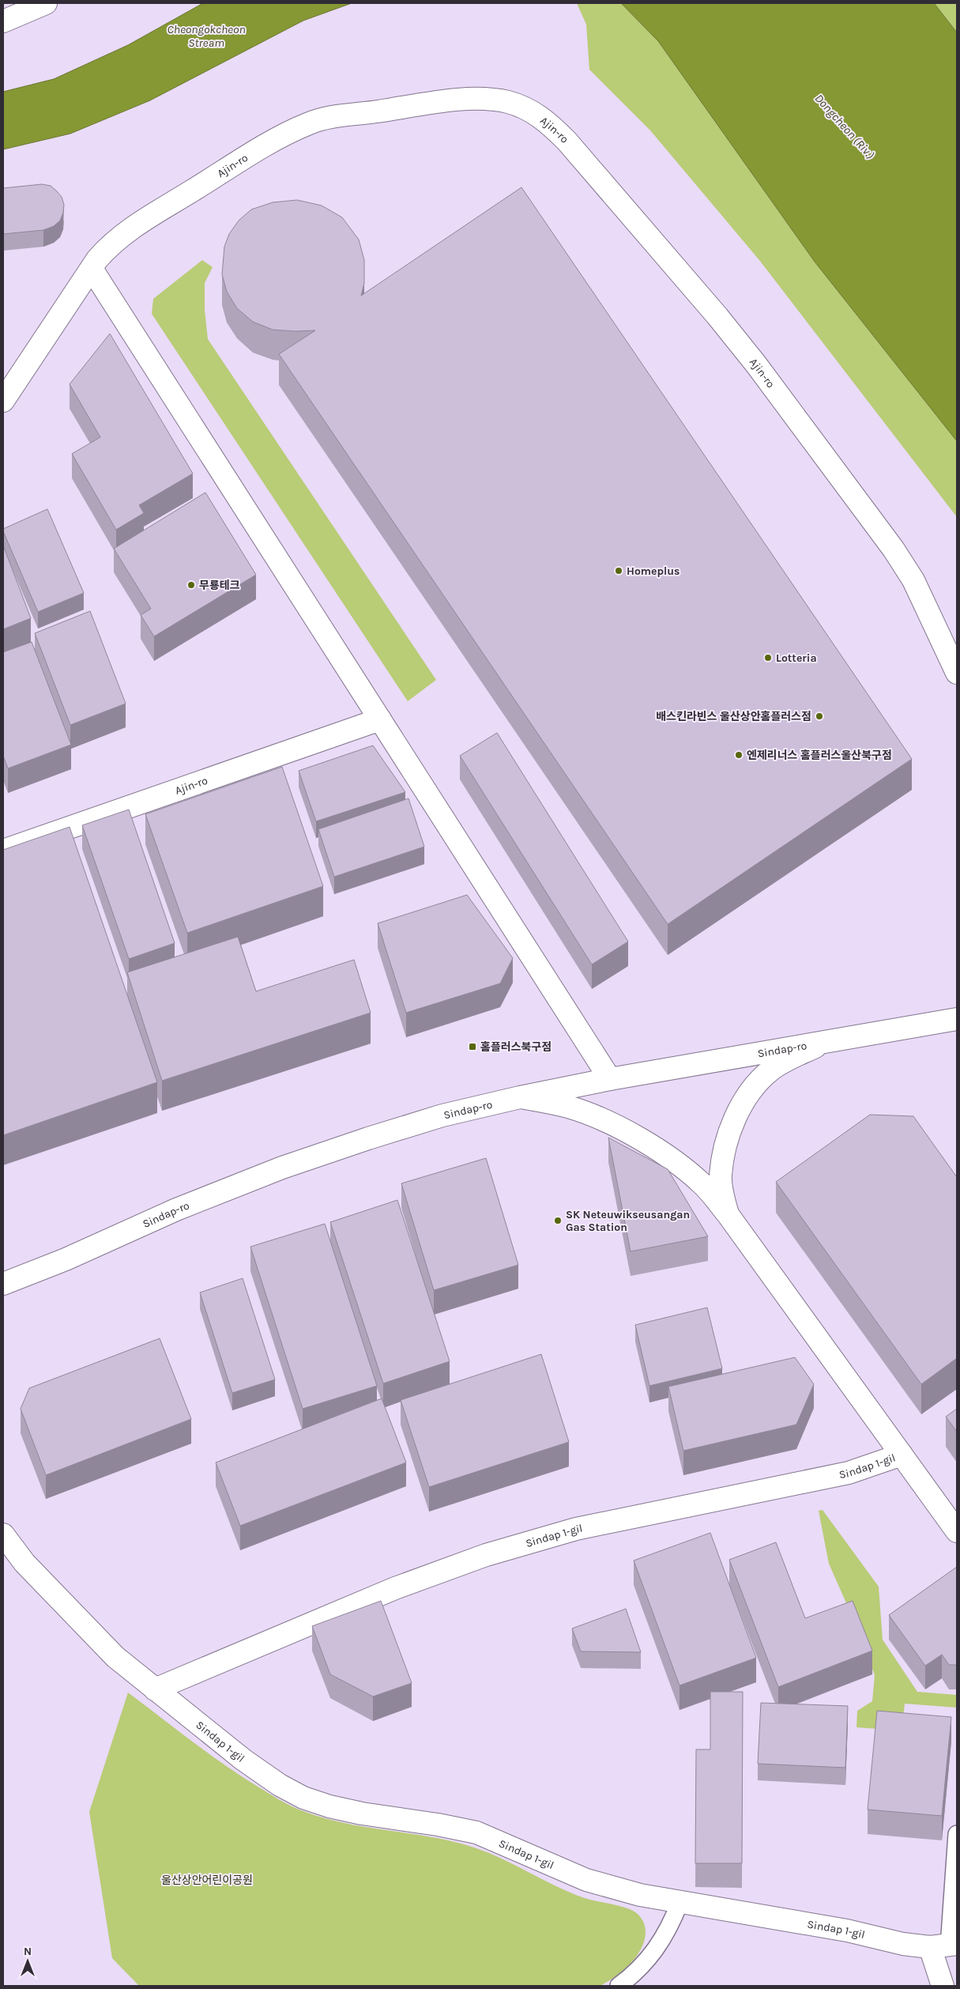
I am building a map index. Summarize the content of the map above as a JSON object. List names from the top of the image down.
{
  "streets": {
    "street": ["Ajin-ro", "Sindap-ro", "Sindap 1-gil"]
  },
  "water": ["Cheongokcheon Stream", "Dongcheon (Riv.)"],
  "parks": ["울산상안어린이공원"],
  "places": {
    "other": [
      "Homeplus",
      "무룡테크",
      "Lotteria",
      "배스킨라빈스 울산상안홈플러스점",
      "엔제리너스 홈플러스울산북구점",
      "SK Neteuwikseusangan Gas Station"
    ],
    "transit": ["홈플러스북구점"]
  },
  "north": "top"
}
